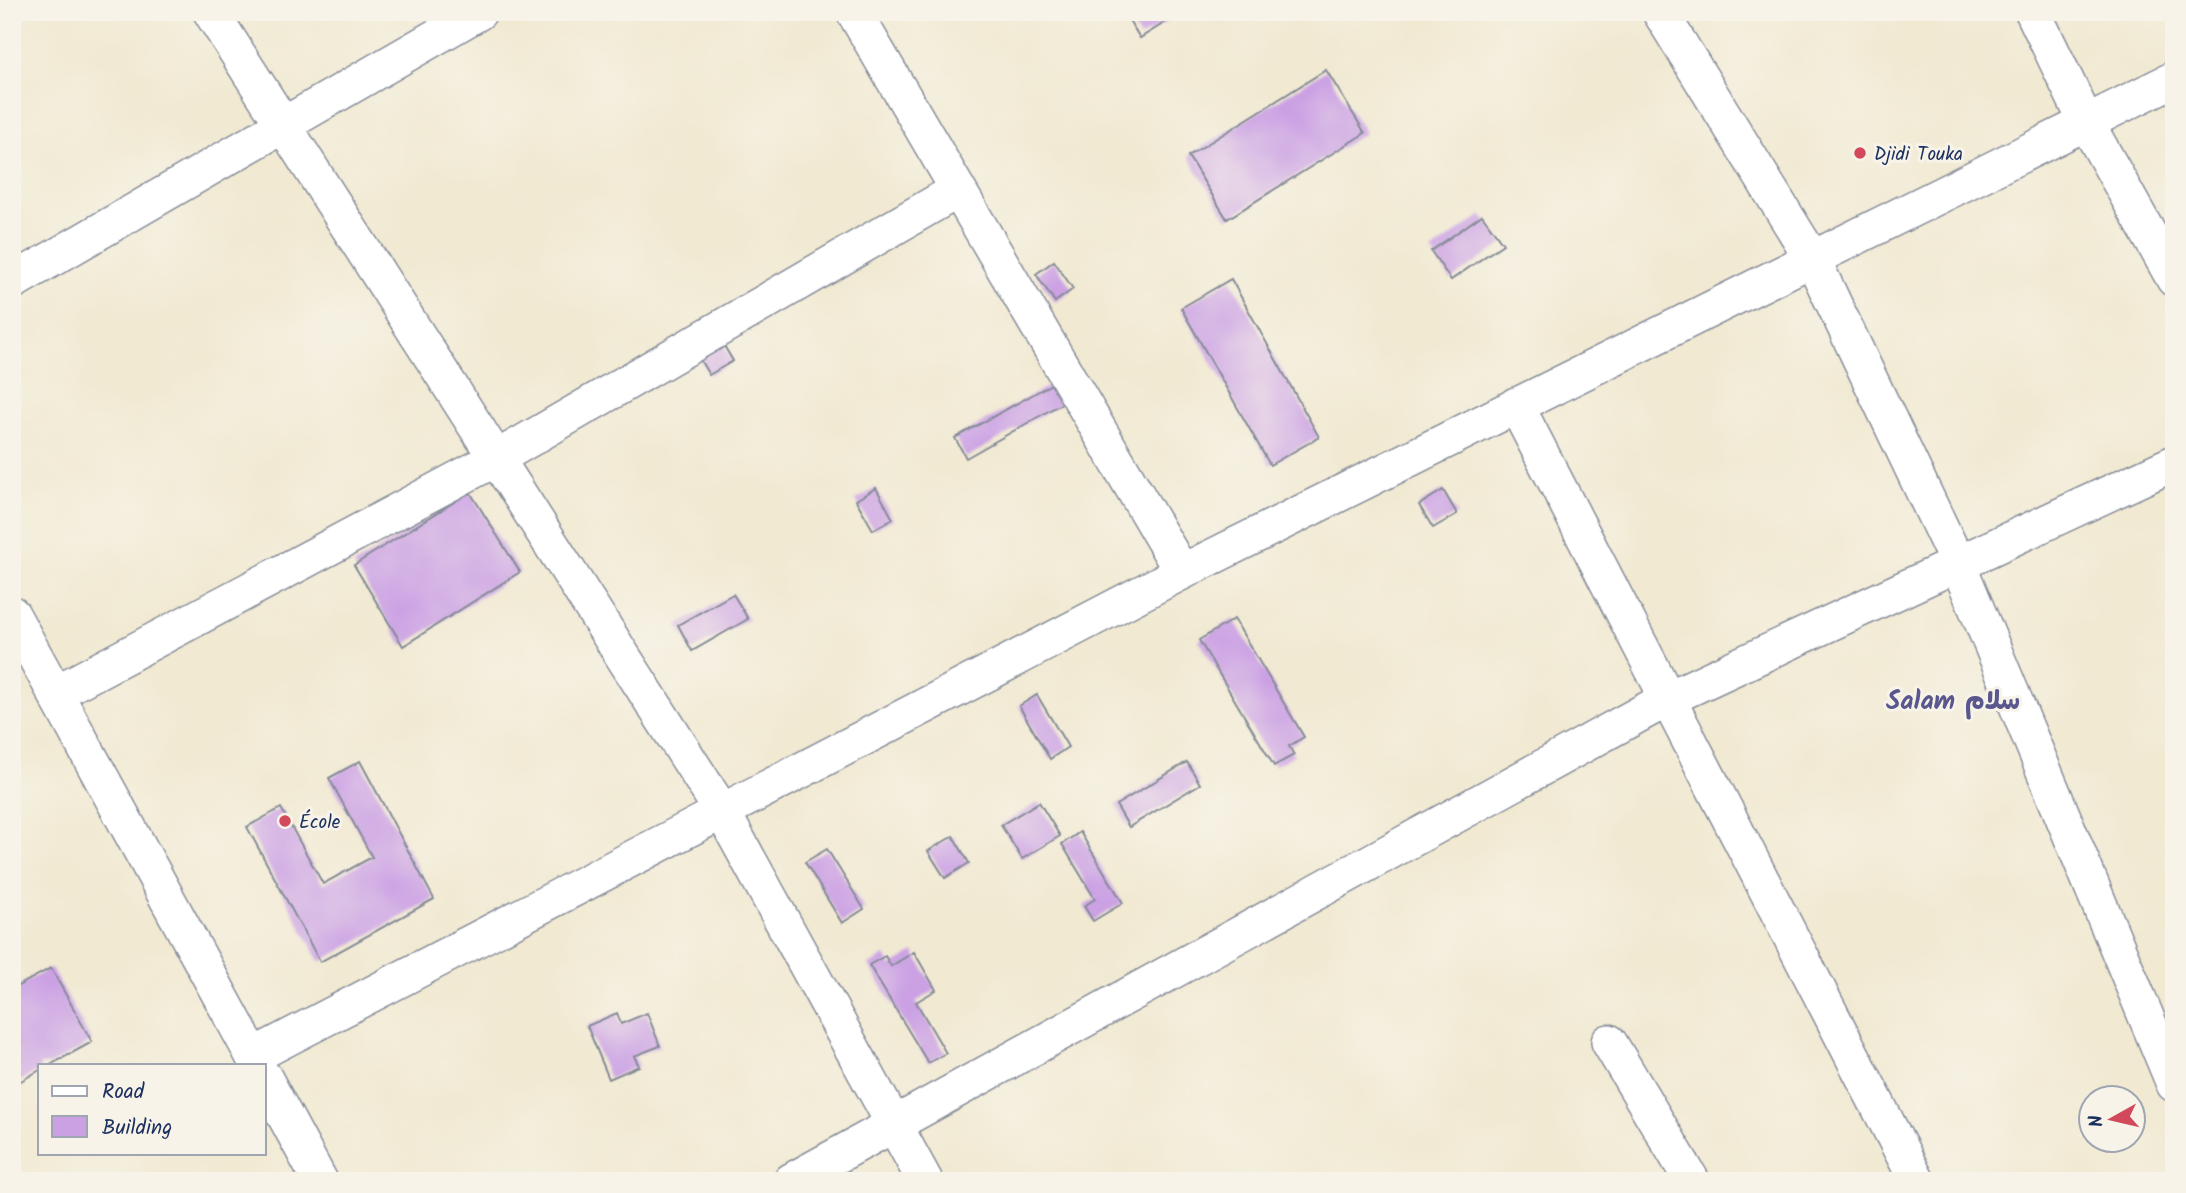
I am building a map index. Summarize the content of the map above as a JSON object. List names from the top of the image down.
{
  "districts": ["Salam سلام"],
  "places": ["Djidi Touka", "École"],
  "legend": ["Road", "Building"],
  "north": "left"
}
